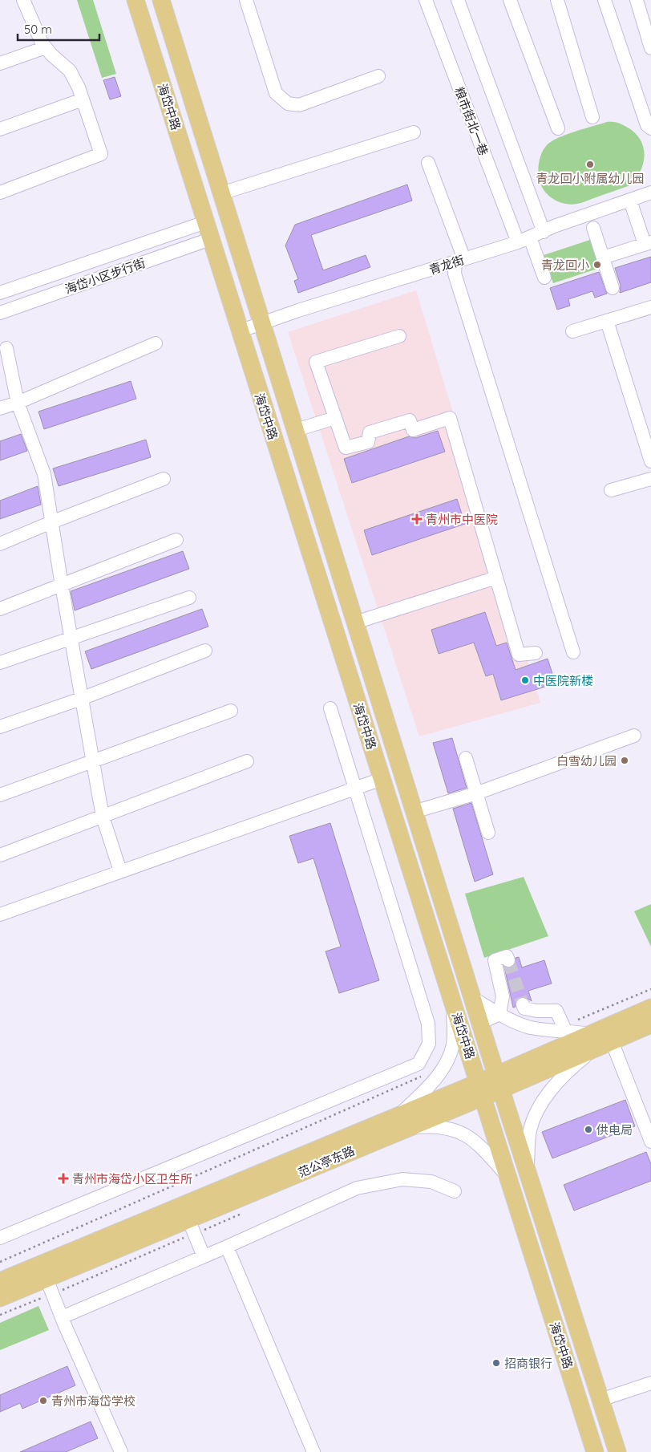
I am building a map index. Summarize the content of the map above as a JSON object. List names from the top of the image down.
{
  "streets": {
    "main road": ["海岱中路", "范公亭东路"],
    "street": ["粮市街北一巷", "青龙街", "海岱小区步行街"]
  },
  "crossings": [
    ["海岱中路", "青龙街"],
    ["海岱中路", "海岱小区步行街"],
    ["海岱中路", "范公亭东路"],
    ["粮市街北一巷", "青龙街"]
  ],
  "places": {
    "other": [
      "青龙回小附属幼儿园",
      "青龙回小",
      "中医院新楼",
      "白雪幼儿园",
      "供电局",
      "招商银行",
      "青州市海岱学校"
    ],
    "health": ["青州市中医院", "青州市海岱小区卫生所"]
  },
  "scale_bar": "50 m"
}
